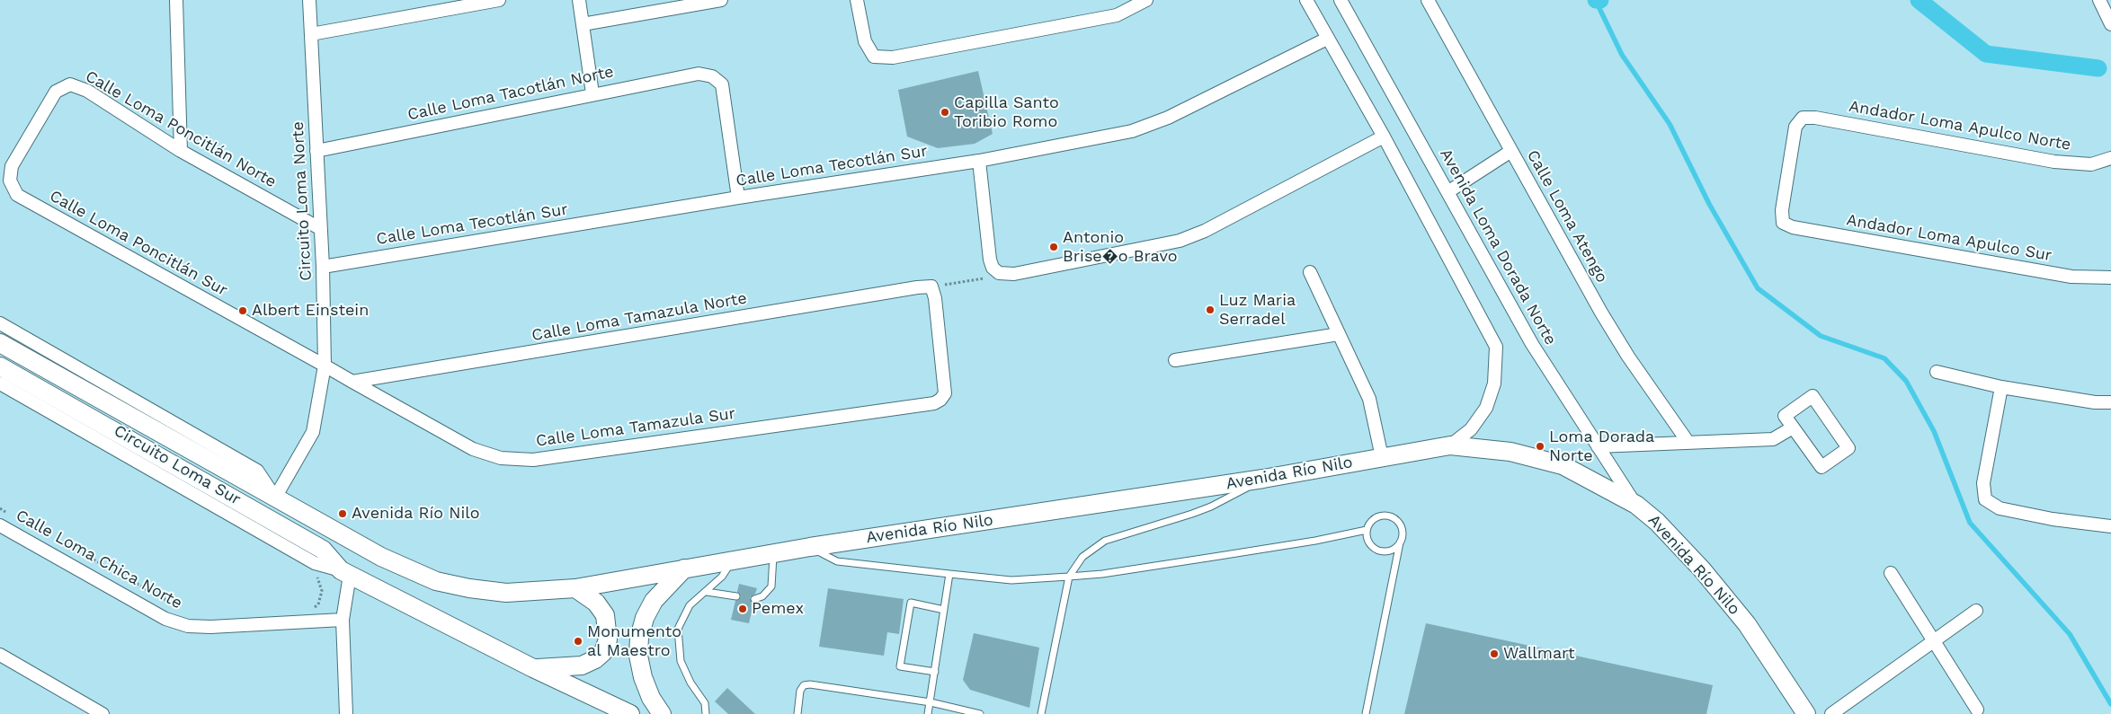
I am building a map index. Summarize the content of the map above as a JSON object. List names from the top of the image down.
{
  "streets": {
    "main road": ["Avenida Río Nilo"],
    "street": [
      "Calle Loma Tacotlán Norte",
      "Andador Loma Apulco Norte",
      "Calle Loma Poncitlán Norte",
      "Calle Loma Tecotlán Sur",
      "Circuito Loma Norte",
      "Calle Loma Atengo",
      "Andador Loma Apulco Sur",
      "Calle Loma Poncitlán Sur",
      "Avenida Loma Dorada Norte",
      "Calle Loma Tamazula Norte",
      "Calle Loma Tamazula Sur",
      "Circuito Loma Sur",
      "Calle Loma Chica Norte"
    ]
  },
  "crossings": [
    ["Calle Loma Tacotlán Norte", "Calle Loma Tecotlán Sur"],
    ["Calle Loma Tacotlán Norte", "Circuito Loma Norte"],
    ["Andador Loma Apulco Norte", "Andador Loma Apulco Sur"],
    ["Calle Loma Poncitlán Norte", "Circuito Loma Norte"],
    ["Calle Loma Poncitlán Norte", "Calle Loma Poncitlán Sur"],
    ["Calle Loma Tecotlán Sur", "Circuito Loma Norte"],
    ["Circuito Loma Norte", "Calle Loma Poncitlán Sur"],
    ["Circuito Loma Norte", "Avenida Río Nilo"],
    ["Calle Loma Poncitlán Sur", "Calle Loma Tamazula Norte"],
    ["Calle Loma Poncitlán Sur", "Calle Loma Tamazula Sur"],
    ["Avenida Loma Dorada Norte", "Avenida Río Nilo"],
    ["Calle Loma Tamazula Norte", "Calle Loma Tamazula Sur"]
  ],
  "places": [
    "Capilla Santo Toribio Romo",
    "Antonio Brise�o Bravo",
    "Luz Maria Serradel",
    "Albert Einstein",
    "Loma Dorada Norte",
    "Avenida Río Nilo",
    "Pemex",
    "Monumento al Maestro",
    "Wallmart"
  ]
}
